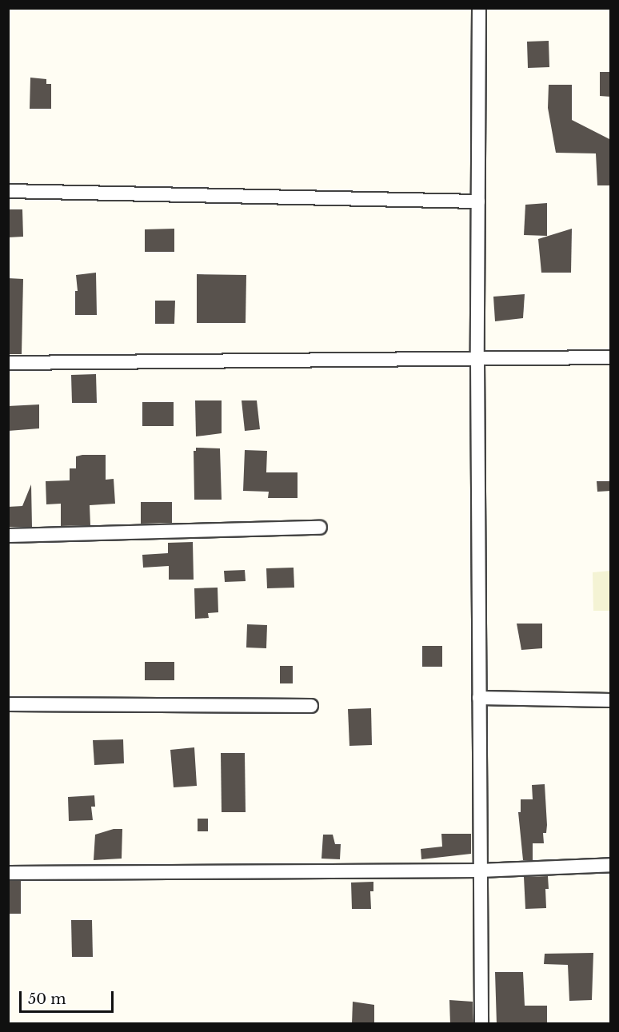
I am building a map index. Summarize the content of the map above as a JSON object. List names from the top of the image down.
{
  "scale_bar": "50 m"
}
